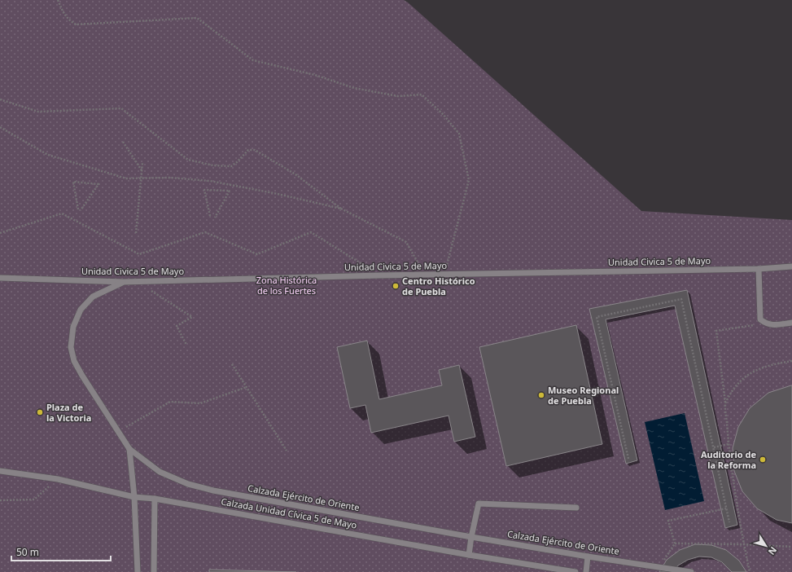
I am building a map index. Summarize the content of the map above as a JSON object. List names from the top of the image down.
{
  "streets": {
    "lane": ["Unidad Civica 5 de Mayo", "Calzada Ejército de Oriente", "Calzada Unidad Cívica 5 de Mayo"]
  },
  "crossings": [
    ["Unidad Civica 5 de Mayo", "Calzada Ejército de Oriente"]
  ],
  "parks": ["Zona Histórica de los Fuertes"],
  "places": [
    "Centro Histórico de Puebla",
    "Museo Regional de Puebla",
    "Plaza de la Victoria",
    "Auditorio de la Reforma"
  ],
  "scale_bar": "50 m",
  "north": "bottom right"
}
